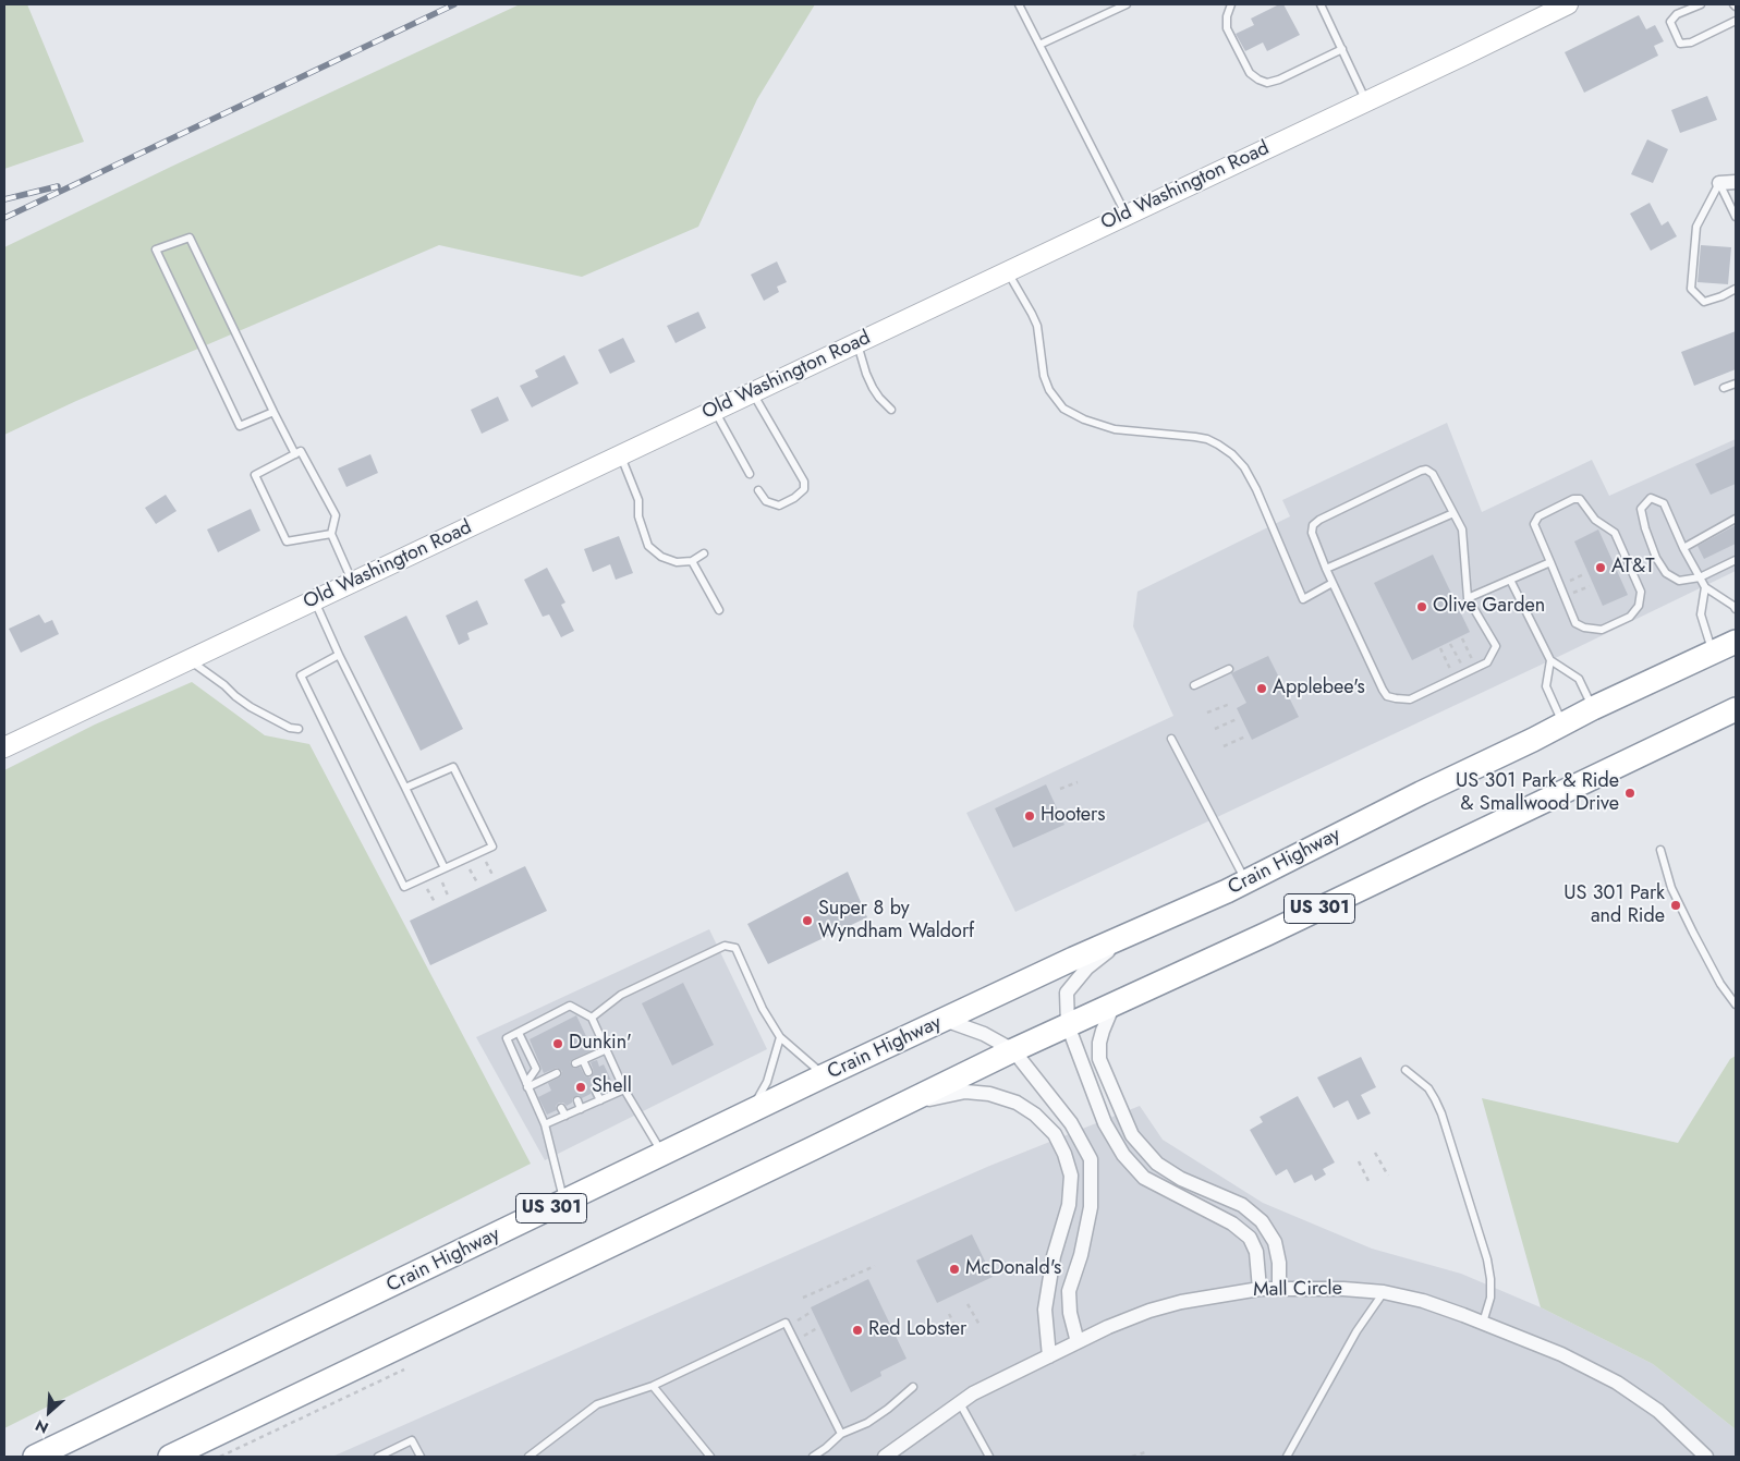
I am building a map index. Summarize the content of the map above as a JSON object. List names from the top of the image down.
{
  "streets": {
    "highway": ["Crain Highway", "US 301"],
    "main road": ["Old Washington Road"],
    "street": ["Mall Circle"]
  },
  "places": [
    "AT&T",
    "Olive Garden",
    "Applebee's",
    "US 301 Park & Ride & Smallwood Drive",
    "Hooters",
    "US 301 Park and Ride",
    "Super 8 by Wyndham Waldorf",
    "Dunkin'",
    "Shell",
    "McDonald's",
    "Red Lobster"
  ],
  "north": "bottom left"
}
